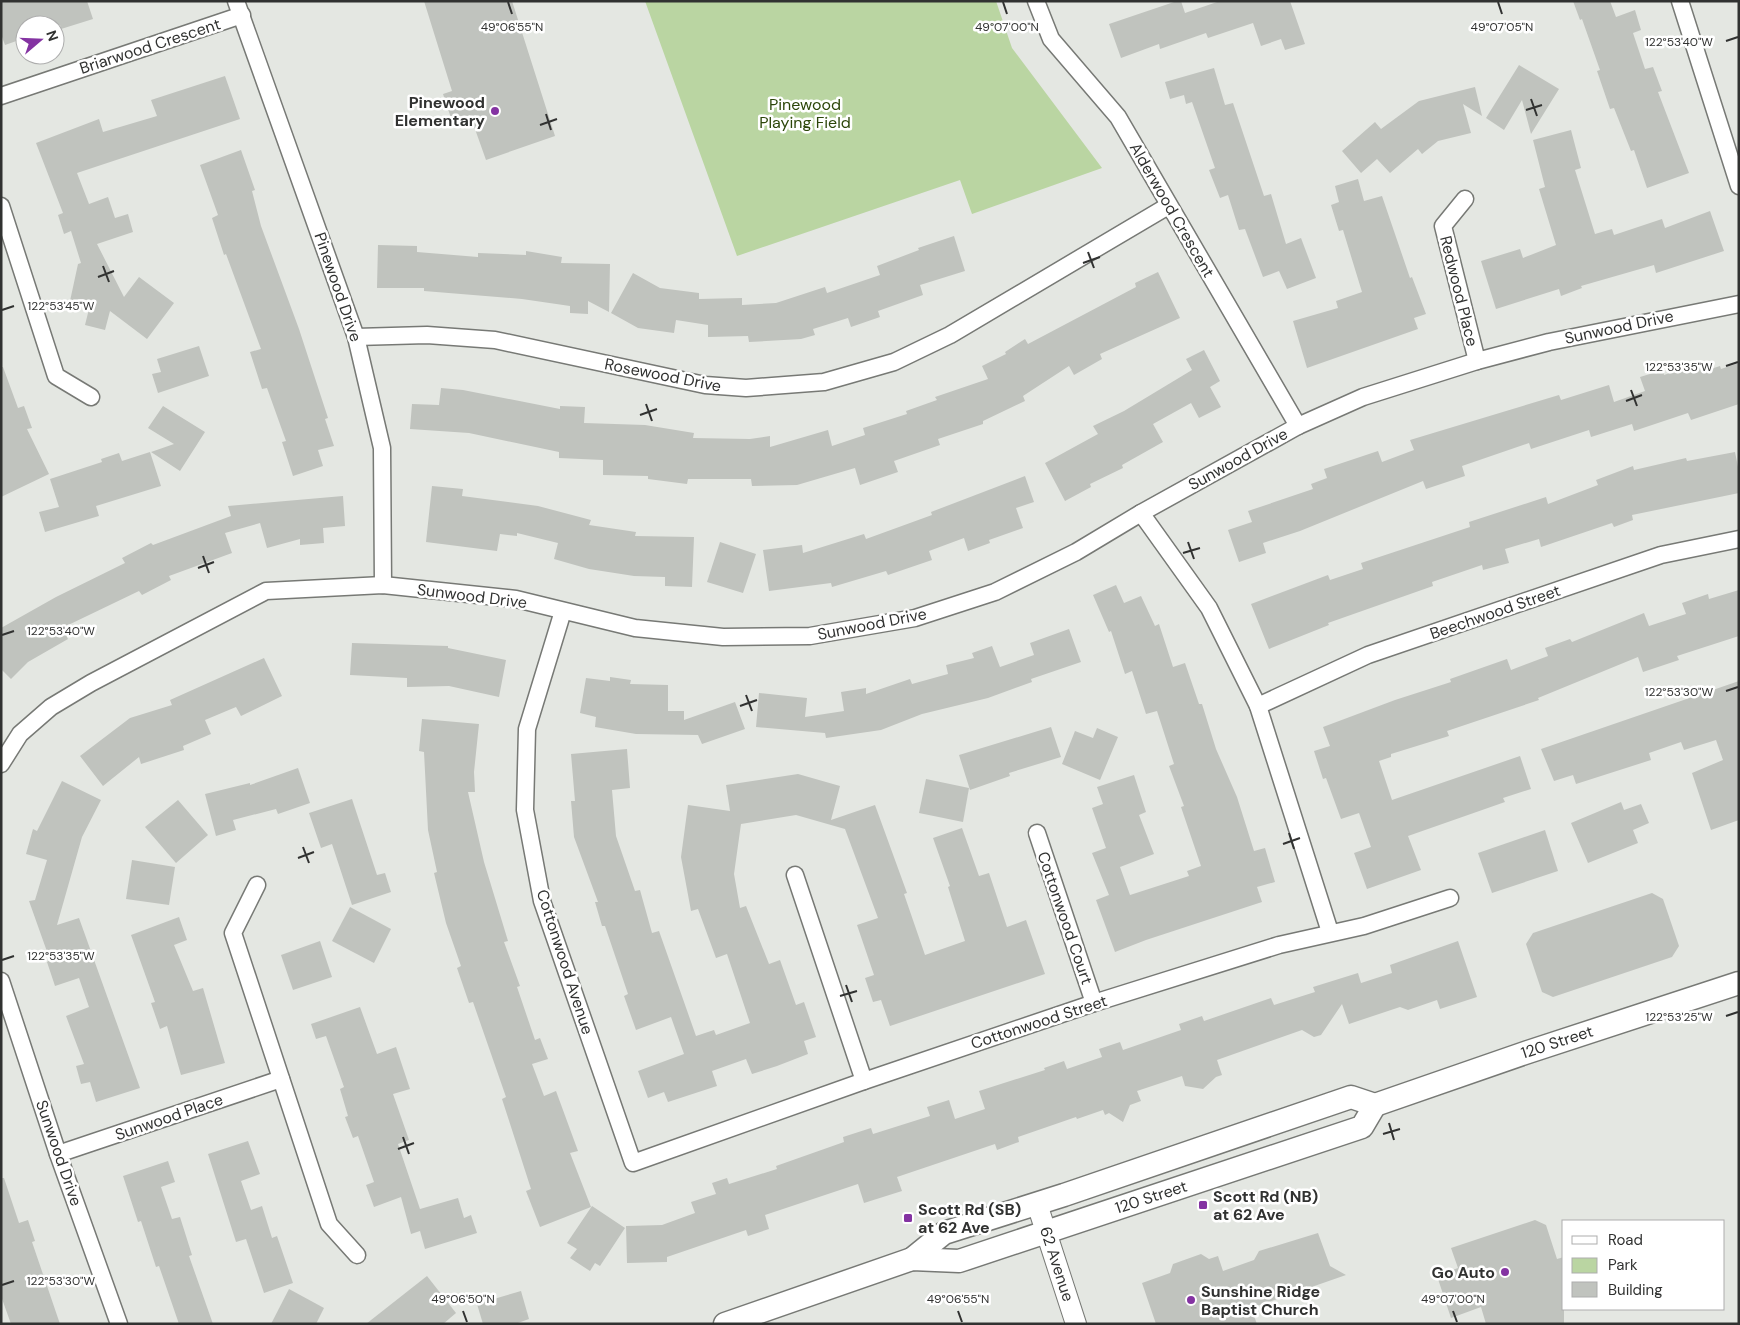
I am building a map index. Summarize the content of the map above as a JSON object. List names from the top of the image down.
{
  "streets": {
    "main road": ["120 Street"],
    "street": [
      "Briarwood Crescent",
      "Alderwood Crescent",
      "Pinewood Drive",
      "Redwood Place",
      "Sunwood Drive",
      "Rosewood Drive",
      "Beechwood Street",
      "Cottonwood Court",
      "Cottonwood Avenue",
      "Cottonwood Street",
      "Sunwood Place",
      "62 Avenue"
    ]
  },
  "crossings": [
    ["Briarwood Crescent", "Pinewood Drive"],
    ["Alderwood Crescent", "Sunwood Drive"],
    ["Alderwood Crescent", "Rosewood Drive"],
    ["Pinewood Drive", "Sunwood Drive"],
    ["Pinewood Drive", "Rosewood Drive"],
    ["Redwood Place", "Sunwood Drive"],
    ["Sunwood Drive", "Cottonwood Avenue"],
    ["Sunwood Drive", "Sunwood Place"],
    ["Cottonwood Court", "Cottonwood Street"],
    ["Cottonwood Avenue", "Cottonwood Street"],
    ["120 Street", "62 Avenue"]
  ],
  "parks": ["Pinewood Playing Field"],
  "places": {
    "other": ["Pinewood Elementary", "Go Auto", "Sunshine Ridge Baptist Church"],
    "transit": ["Scott Rd (NB) at 62 Ave", "Scott Rd (SB) at 62 Ave"]
  },
  "legend": ["Road", "Park", "Building"],
  "north": "right",
  "coordinates": [
    "49°07'05\"N",
    "49°06'55\"N",
    "49°07'00\"N",
    "122°53'40\"W",
    "122°53'45\"W",
    "122°53'35\"W",
    "122°53'30\"W",
    "122°53'25\"W",
    "49°06'50\"N"
  ]
}
